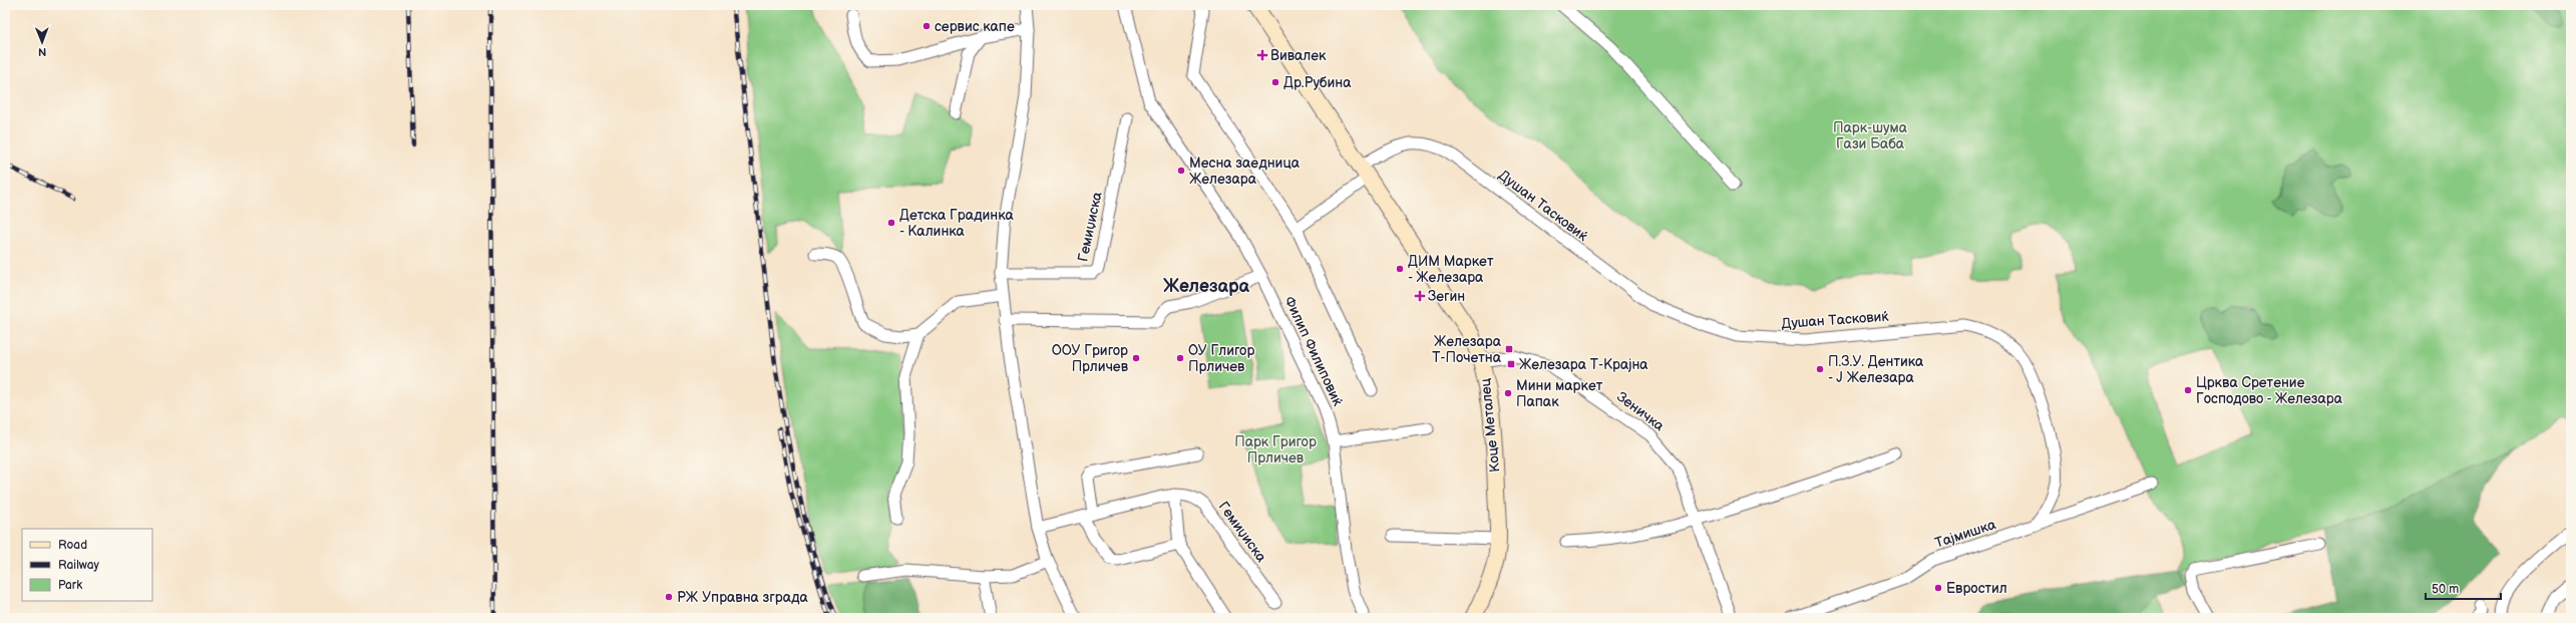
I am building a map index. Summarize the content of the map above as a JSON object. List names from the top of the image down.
{
  "streets": {
    "street": [
      "Душан Тасковиќ",
      "Гемиџиска",
      "Филип Филиповиќ",
      "Зеничка",
      "Коце Металец",
      "Тајмишка"
    ]
  },
  "crossings": [
    ["Душан Тасковиќ", "Коце Металец"],
    ["Душан Тасковиќ", "Тајмишка"],
    ["Зеничка", "Коце Металец"]
  ],
  "districts": ["Железара"],
  "parks": ["Парк-шума Гази Баба", "Парк Григор Прличев"],
  "places": {
    "other": [
      "сервис капе",
      "Др.Рубина",
      "Месна заедница Железара",
      "Детска Градинка - Калинка",
      "ДИМ Маркет - Железара",
      "ООУ Григор Прличев",
      "ОУ Глигор Прличев",
      "П.З.У. Дентика - Ј Железара",
      "Црква Сретение Господово - Железара",
      "Мини маркет Папак",
      "Евростил",
      "РЖ Управна зграда"
    ],
    "health": ["Вивалек", "Зегин"],
    "transit": ["Железара Т-Почетна", "Железара Т-Крајна"]
  },
  "legend": ["Road", "Railway", "Park"],
  "scale_bar": "50 m",
  "north": "bottom"
}
